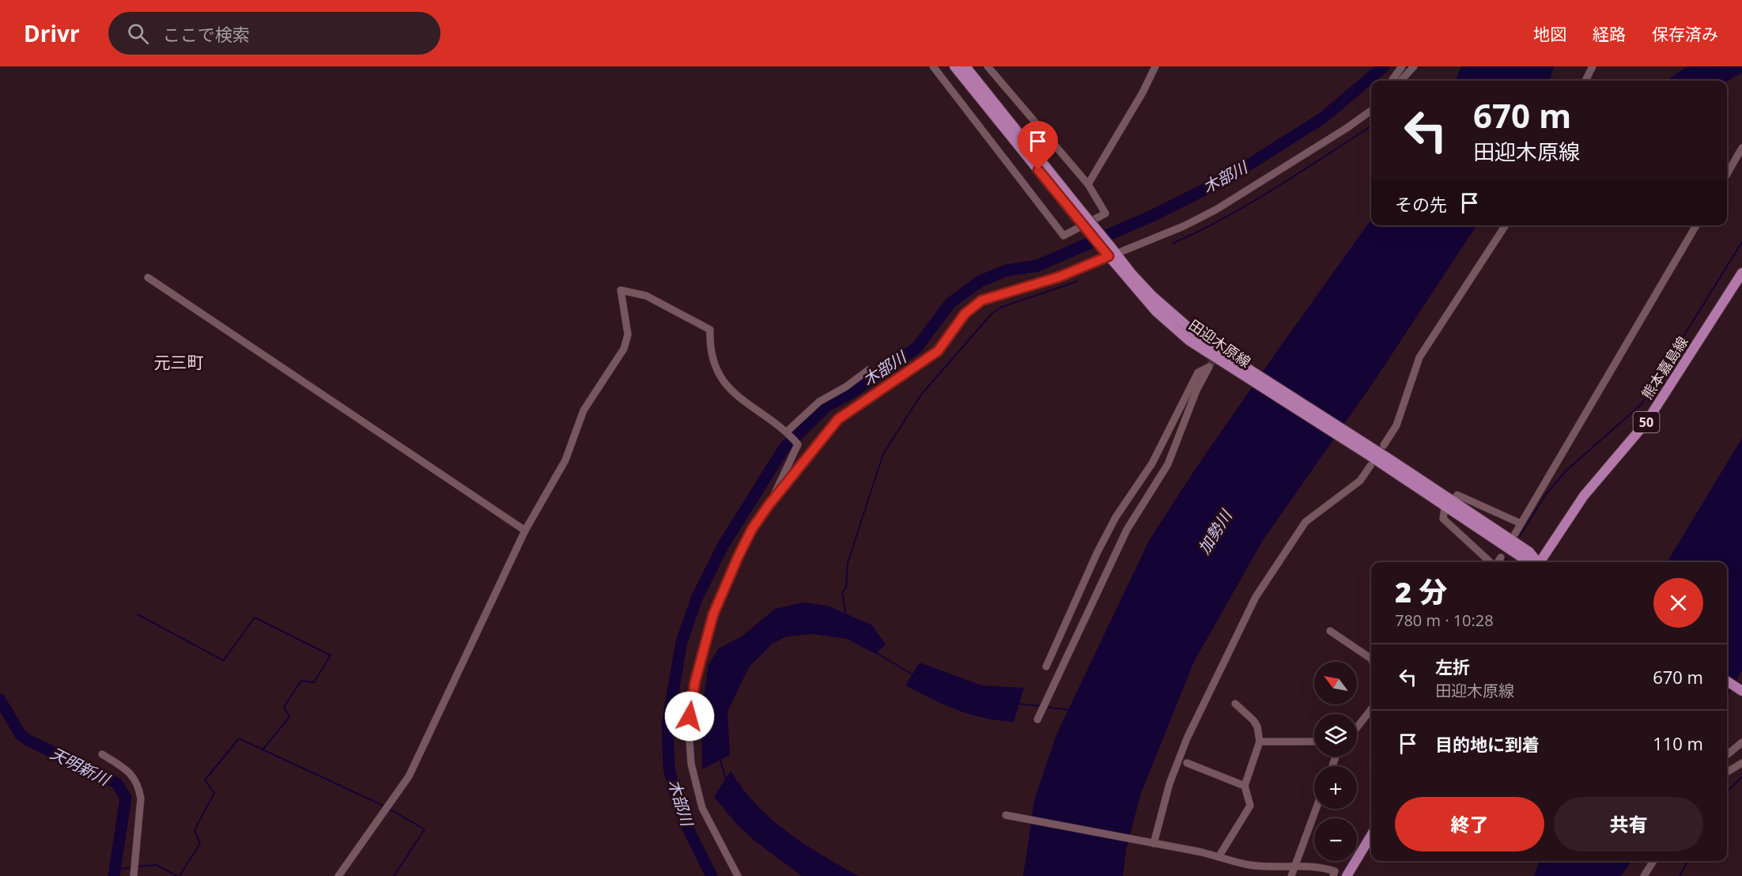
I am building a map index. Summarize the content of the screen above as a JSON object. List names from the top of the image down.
{
  "streets": {
    "main road": ["田迎木原線", "熊本嘉島線", "50"]
  },
  "districts": ["元三町"],
  "water": ["木部川", "加勢川", "天明新川"],
  "north": "top left",
  "page": {
    "header": "Drivr",
    "search": "ここで検索",
    "nav": ["地図", "経路", "保存済み"],
    "turn": ["670 m", "田迎木原線"],
    "then": "その先",
    "heading": ["2 分", "780 m · 10:28"],
    "list": [
      {
        "name": "左折",
        "note": "田迎木原線",
        "value": "670 m"
      },
      {
        "name": "目的地に到着",
        "value": "110 m"
      }
    ],
    "map_buttons": ["+", "−"],
    "buttons": ["終了", "共有"]
  }
}
